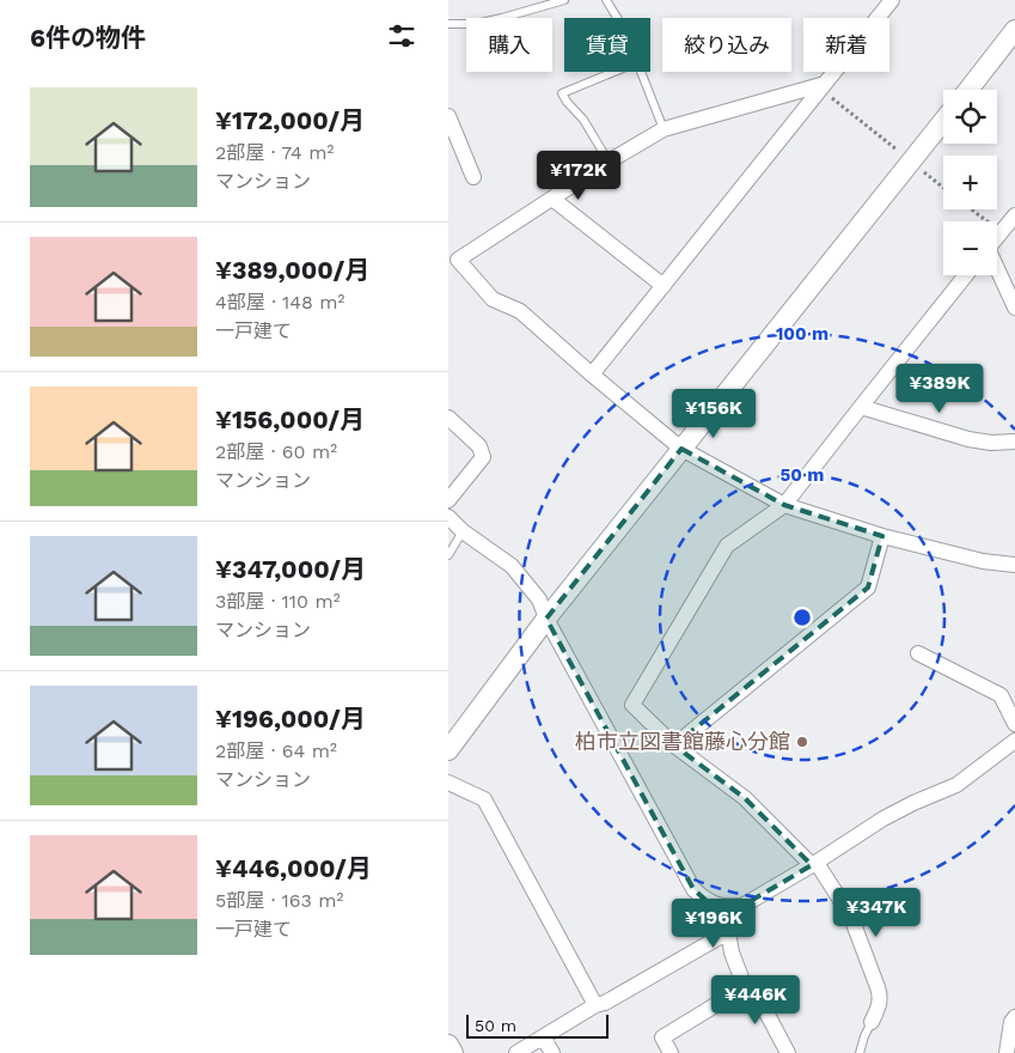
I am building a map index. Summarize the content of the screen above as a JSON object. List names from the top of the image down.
{
  "places": ["柏市立図書館藤心分館"],
  "scale_bar": "50 m",
  "page": {
    "heading": "6件の物件",
    "chip": [
      "購入",
      "賃貸",
      "絞り込み",
      "新着"
    ],
    "list": [
      {
        "name": "¥172,000/月",
        "note": "2部屋 · 74 m² · マンション"
      },
      {
        "name": "¥389,000/月",
        "note": "4部屋 · 148 m² · 一戸建て"
      },
      {
        "name": "¥156,000/月",
        "note": "2部屋 · 60 m² · マンション"
      },
      {
        "name": "¥347,000/月",
        "note": "3部屋 · 110 m² · マンション"
      },
      {
        "name": "¥196,000/月",
        "note": "2部屋 · 64 m² · マンション"
      },
      {
        "name": "¥446,000/月",
        "note": "5部屋 · 163 m² · 一戸建て"
      }
    ],
    "map_buttons": ["+", "−"],
    "price": [
      "¥172K",
      "¥389K",
      "¥156K",
      "¥347K",
      "¥196K",
      "¥446K"
    ],
    "scale": "50 m"
  },
  "rings": ["100 m", "50 m"]
}
